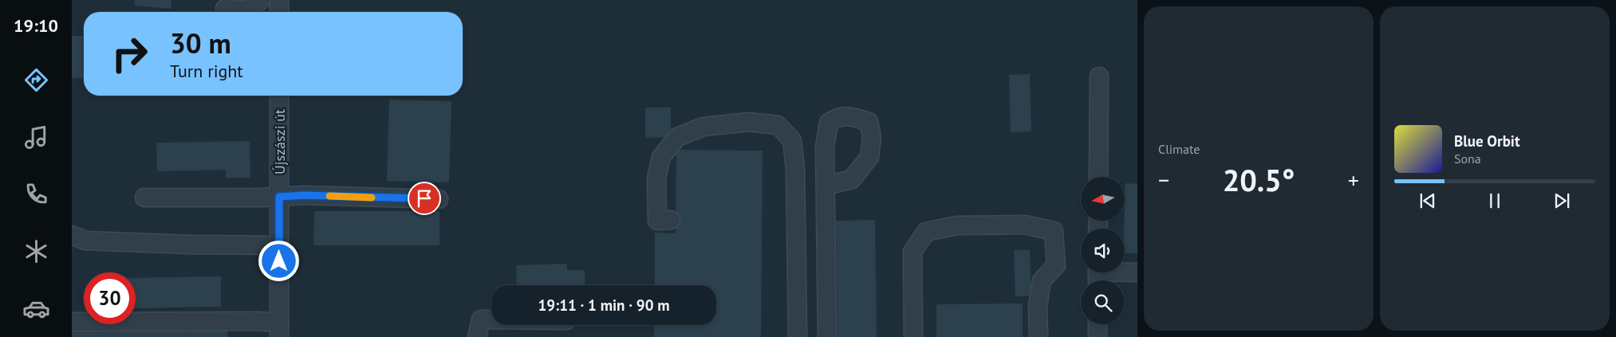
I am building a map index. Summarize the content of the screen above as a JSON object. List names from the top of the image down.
{
  "streets": {
    "street": ["Újszászi út"]
  },
  "north": "left",
  "page": {
    "tabs": "19:10",
    "tile": "Climate",
    "turn": ["30 m", "Turn right"],
    "song": ["Blue Orbit", "Sona"],
    "heat": ["−", "20.5°", "+"],
    "limit": "30",
    "trip": "19:11 · 1 min · 90 m"
  }
}
